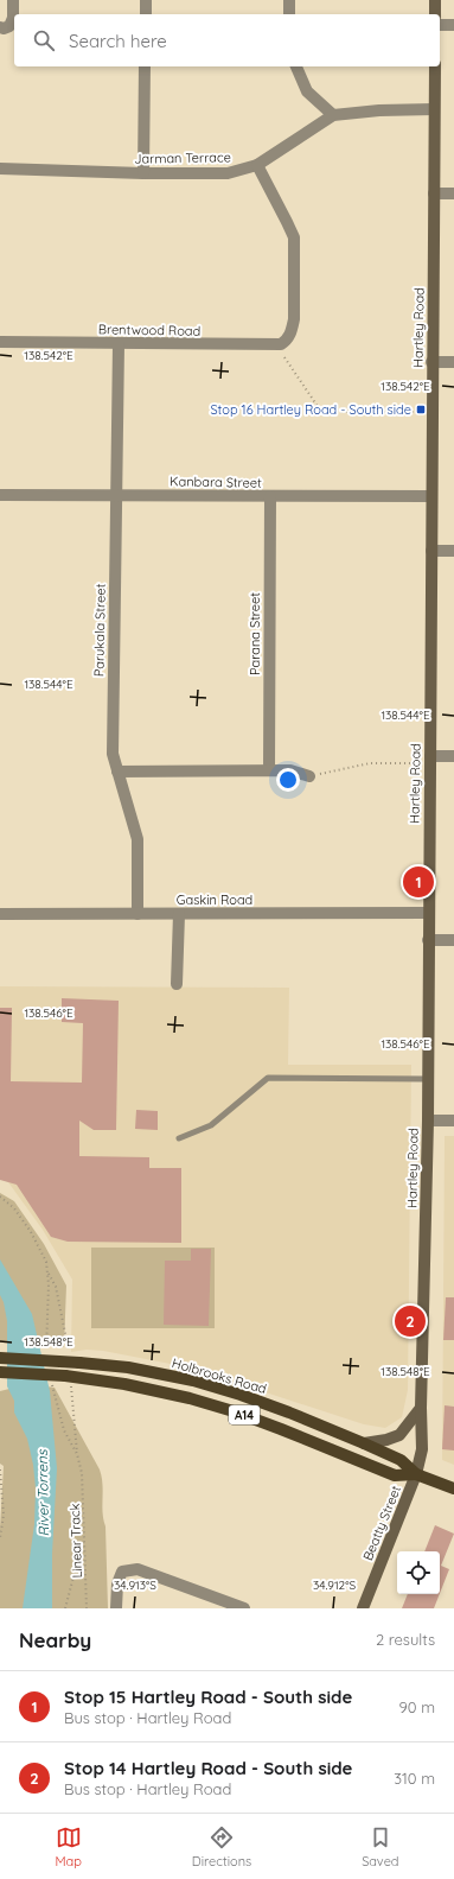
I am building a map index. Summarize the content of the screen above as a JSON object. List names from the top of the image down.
{
  "streets": {
    "main road": ["Holbrooks Road", "A14"],
    "street": [
      "Jarman Terrace",
      "Hartley Road",
      "Brentwood Road",
      "Kanbara Street",
      "Parukala Street",
      "Parana Street",
      "Gaskin Road",
      "Beatty Street"
    ],
    "path": ["Linear Track"]
  },
  "crossings": [
    ["Jarman Terrace", "Hartley Road"],
    ["Jarman Terrace", "Brentwood Road"],
    ["Hartley Road", "Kanbara Street"],
    ["Hartley Road", "Gaskin Road"],
    ["Hartley Road", "Holbrooks Road"],
    ["Hartley Road", "Beatty Street"],
    ["Brentwood Road", "Parukala Street"],
    ["Kanbara Street", "Parukala Street"],
    ["Kanbara Street", "Parana Street"],
    ["Parukala Street", "Gaskin Road"],
    ["Holbrooks Road", "Beatty Street"]
  ],
  "water": ["River Torrens"],
  "places": {
    "transit": ["Stop 16 Hartley Road - South side"]
  },
  "page": {
    "search": "Search here",
    "pins": ["1", "2"],
    "heading": ["Nearby", "2 results"],
    "list": [
      {
        "mark": "1",
        "name": "Stop 15 Hartley Road - South side",
        "note": "Bus stop · Hartley Road",
        "value": "90 m"
      },
      {
        "mark": "2",
        "name": "Stop 14 Hartley Road - South side",
        "note": "Bus stop · Hartley Road",
        "value": "310 m"
      }
    ],
    "nav": ["Map", "Directions", "Saved"]
  },
  "coordinates": [
    "138.542°E",
    "138.544°E",
    "138.546°E",
    "138.548°E",
    "34.913°S",
    "34.912°S"
  ]
}
